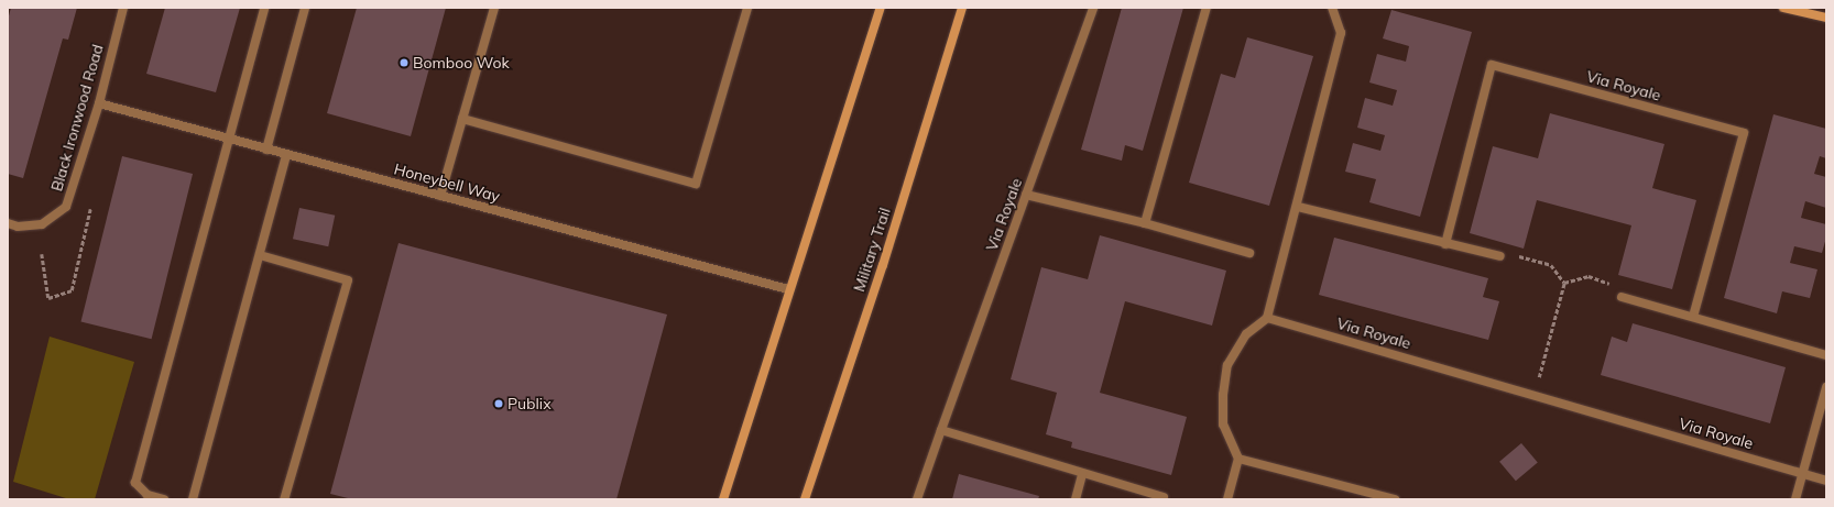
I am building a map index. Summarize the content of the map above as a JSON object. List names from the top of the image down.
{
  "streets": {
    "main road": ["Military Trail"],
    "street": ["Via Royale", "Black Ironwood Road", "Honeybell Way"]
  },
  "crossings": [
    ["Black Ironwood Road", "Honeybell Way"]
  ],
  "places": ["Bomboo Wok", "Publix"]
}
